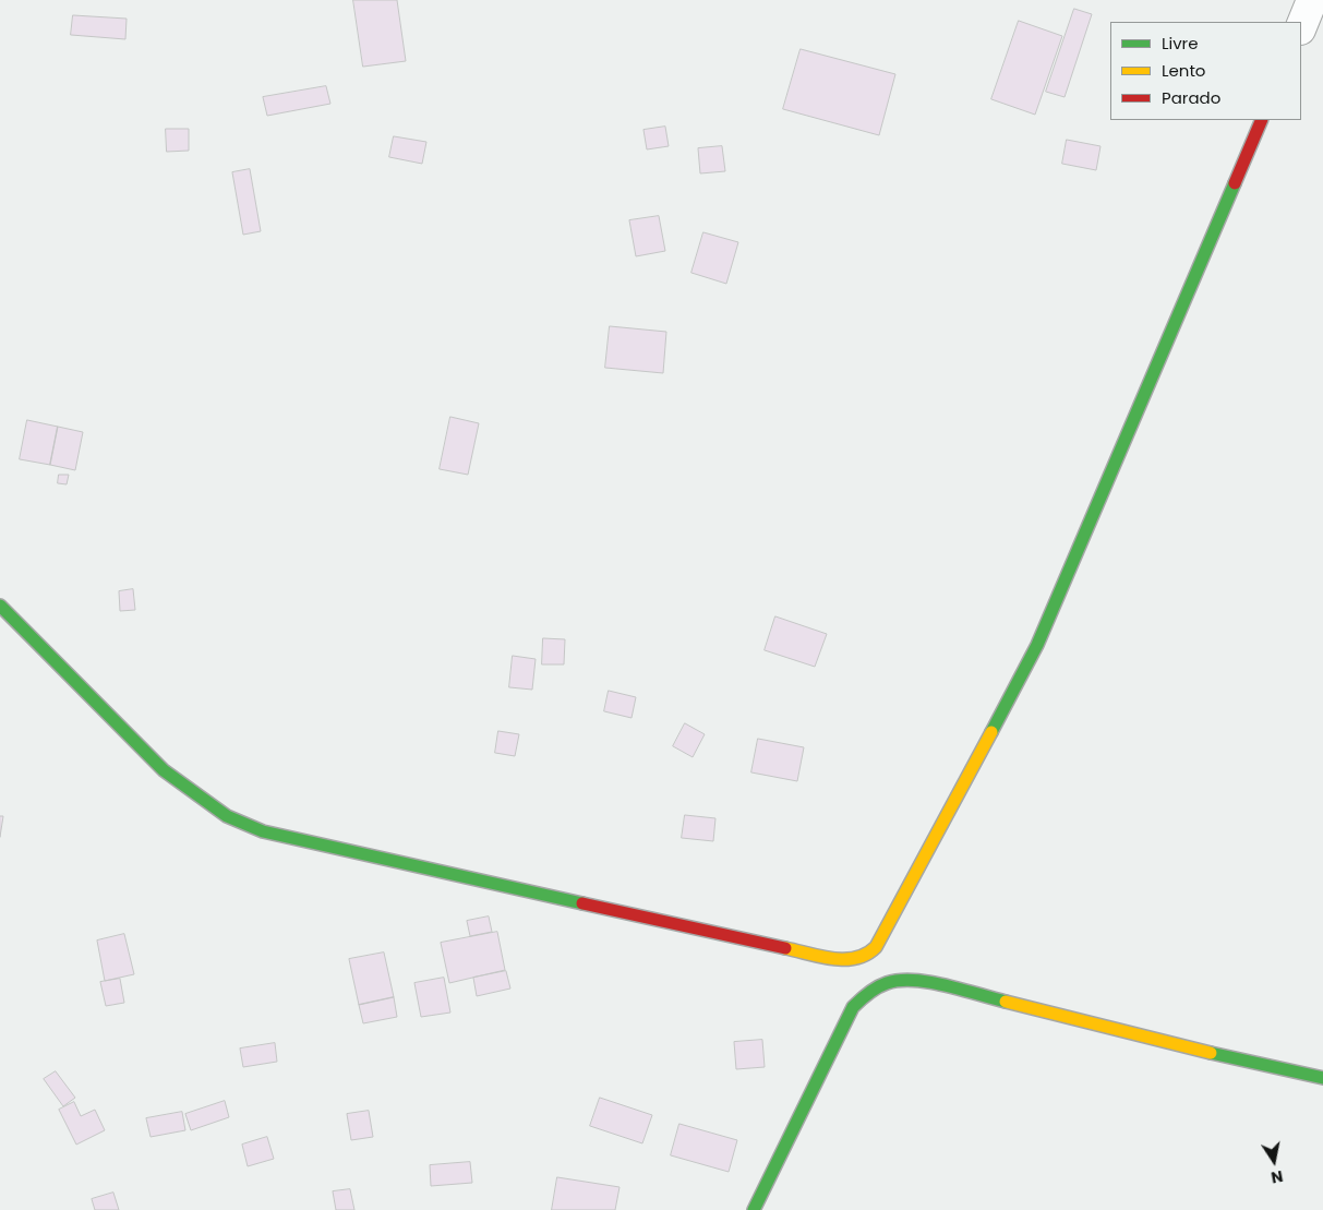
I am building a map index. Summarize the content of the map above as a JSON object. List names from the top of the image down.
{
  "legend": ["Livre", "Lento", "Parado"],
  "north": "bottom"
}
